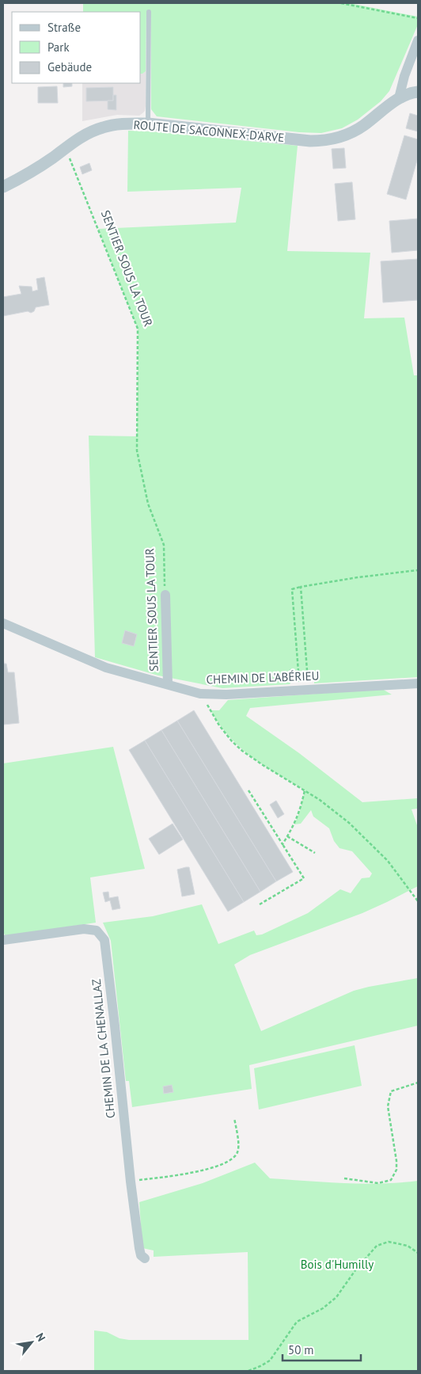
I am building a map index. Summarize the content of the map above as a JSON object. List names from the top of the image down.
{
  "streets": {
    "street": [
      "ROUTE DE SACONNEX-D'ARVE",
      "SENTIER SOUS LA TOUR",
      "CHEMIN DE L'ABÉRIEU",
      "CHEMIN DE LA CHENALLAZ"
    ]
  },
  "crossings": [
    ["ROUTE DE SACONNEX-D'ARVE", "SENTIER SOUS LA TOUR"],
    ["SENTIER SOUS LA TOUR", "CHEMIN DE L'ABÉRIEU"]
  ],
  "parks": ["Bois d'Humilly"],
  "legend": ["Straße", "Park", "Gebäude"],
  "scale_bar": "50 m",
  "north": "top right"
}
